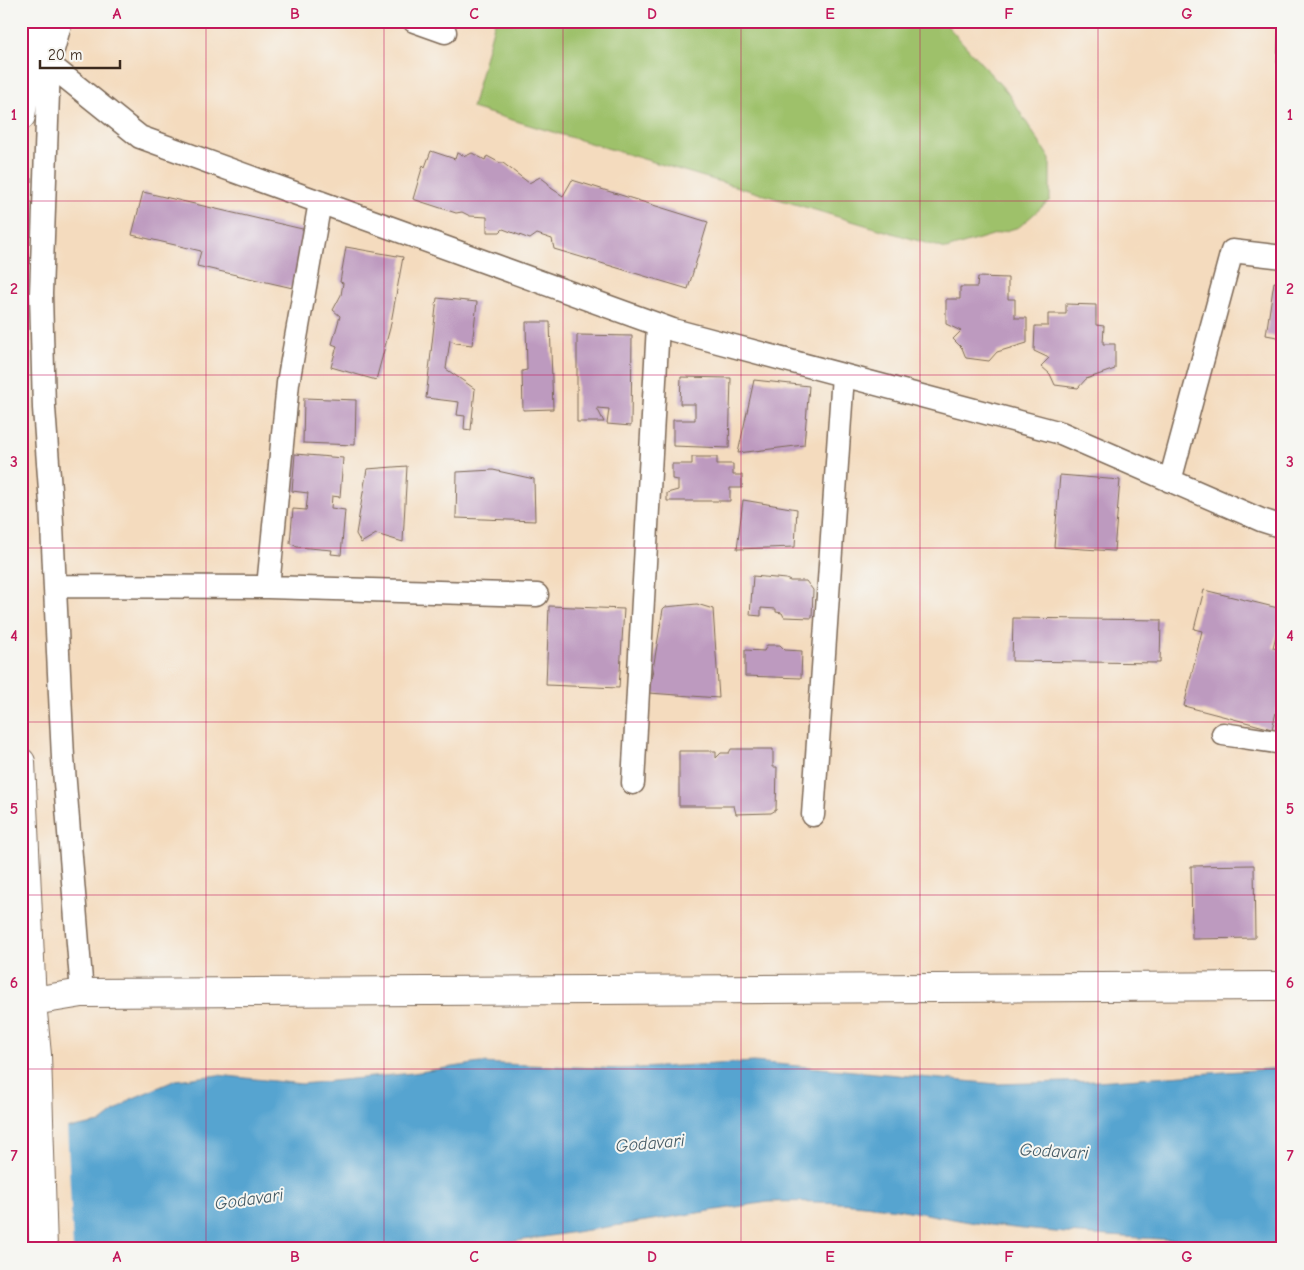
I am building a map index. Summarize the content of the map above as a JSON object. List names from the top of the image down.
{
  "water": ["Godavari"],
  "scale_bar": "20 m",
  "grid": {
    "columns": [
      "A",
      "B",
      "C",
      "D",
      "E",
      "F",
      "G"
    ],
    "rows": [
      "1",
      "2",
      "3",
      "4",
      "5",
      "6",
      "7"
    ]
  }
}
